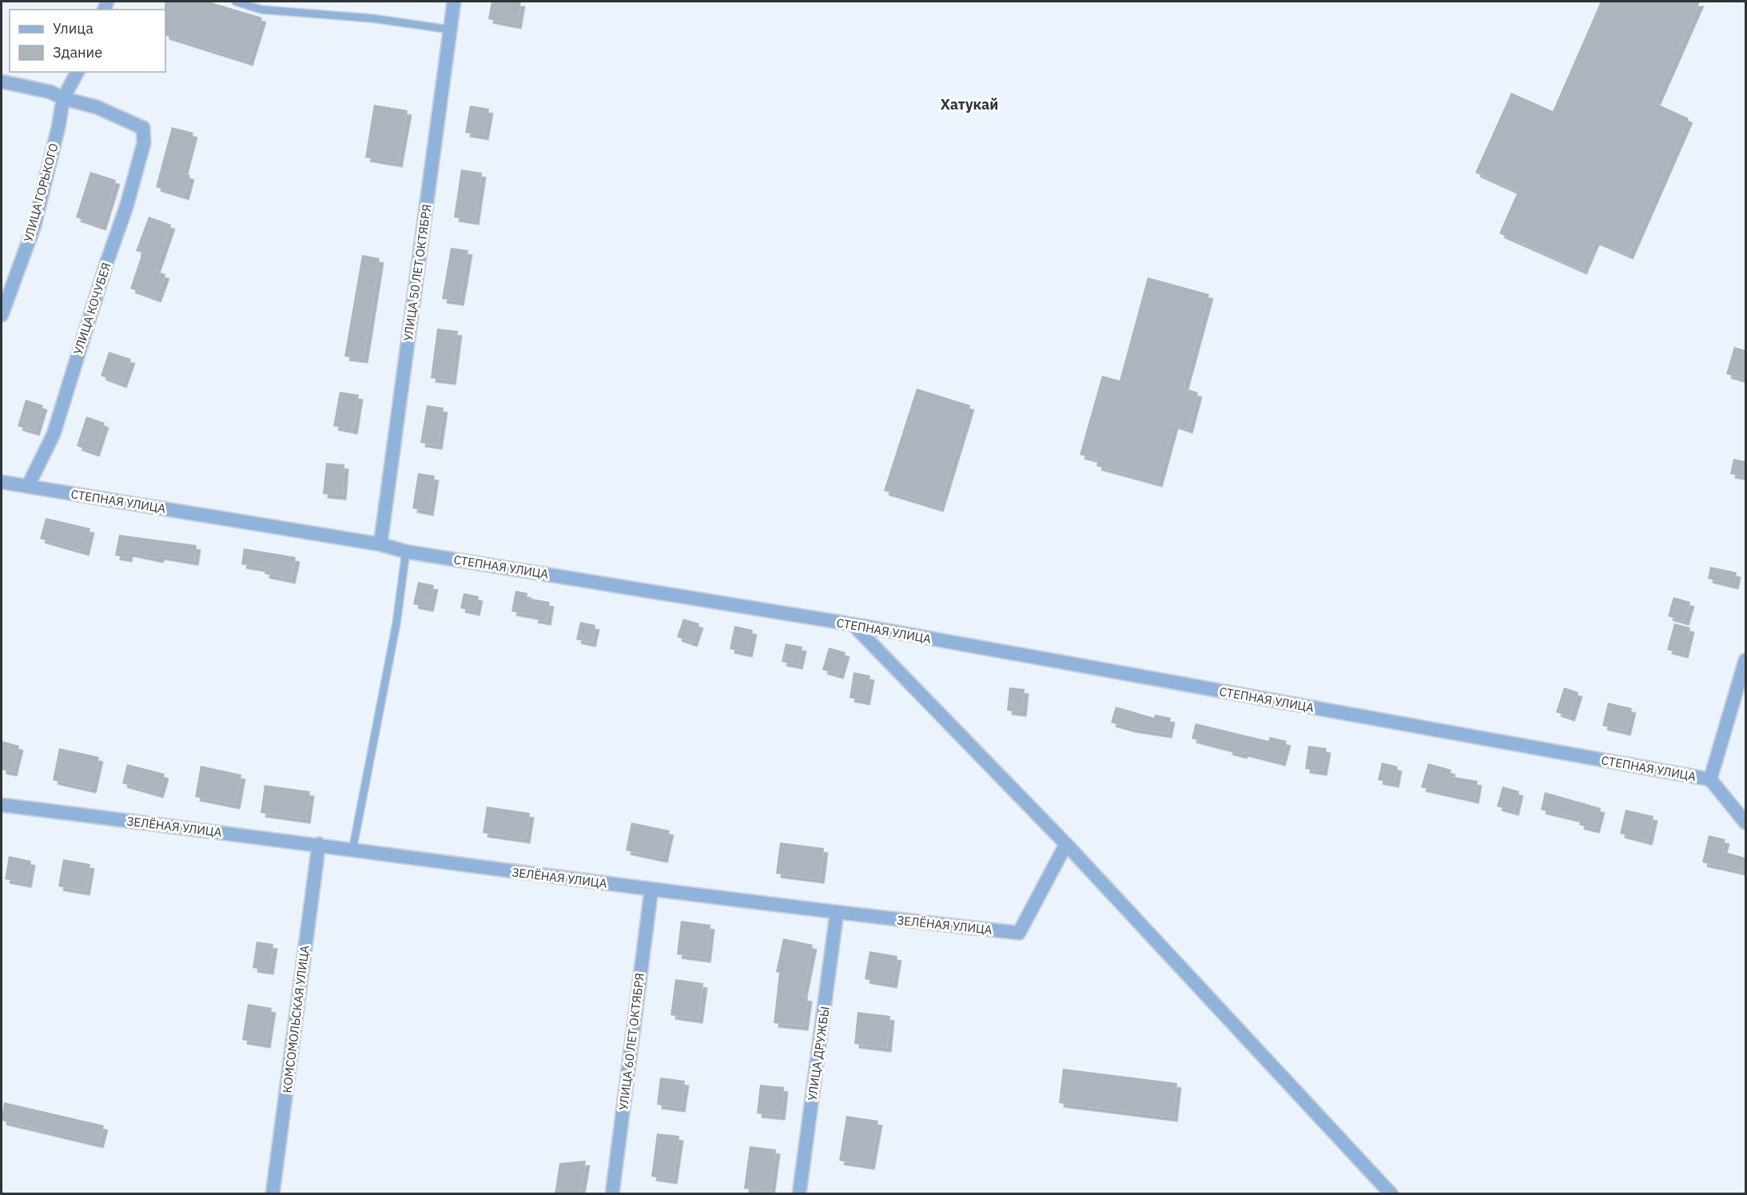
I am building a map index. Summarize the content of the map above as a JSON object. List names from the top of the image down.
{
  "streets": {
    "street": [
      "УЛИЦА ГОРЬКОГО",
      "УЛИЦА 50 ЛЕТ ОКТЯБРЯ",
      "УЛИЦА КОЧУБЕЯ",
      "СТЕПНАЯ УЛИЦА",
      "ЗЕЛЁНАЯ УЛИЦА",
      "КОМСОМОЛЬСКАЯ УЛИЦА",
      "УЛИЦА 60 ЛЕТ ОКТЯБРЯ",
      "УЛИЦА ДРУЖБЫ"
    ]
  },
  "crossings": [
    ["УЛИЦА ГОРЬКОГО", "УЛИЦА КОЧУБЕЯ"],
    ["УЛИЦА 50 ЛЕТ ОКТЯБРЯ", "СТЕПНАЯ УЛИЦА"],
    ["УЛИЦА КОЧУБЕЯ", "СТЕПНАЯ УЛИЦА"],
    ["ЗЕЛЁНАЯ УЛИЦА", "КОМСОМОЛЬСКАЯ УЛИЦА"],
    ["ЗЕЛЁНАЯ УЛИЦА", "УЛИЦА 60 ЛЕТ ОКТЯБРЯ"],
    ["ЗЕЛЁНАЯ УЛИЦА", "УЛИЦА ДРУЖБЫ"]
  ],
  "districts": ["Хатукай"],
  "legend": ["Улица", "Здание"]
}
